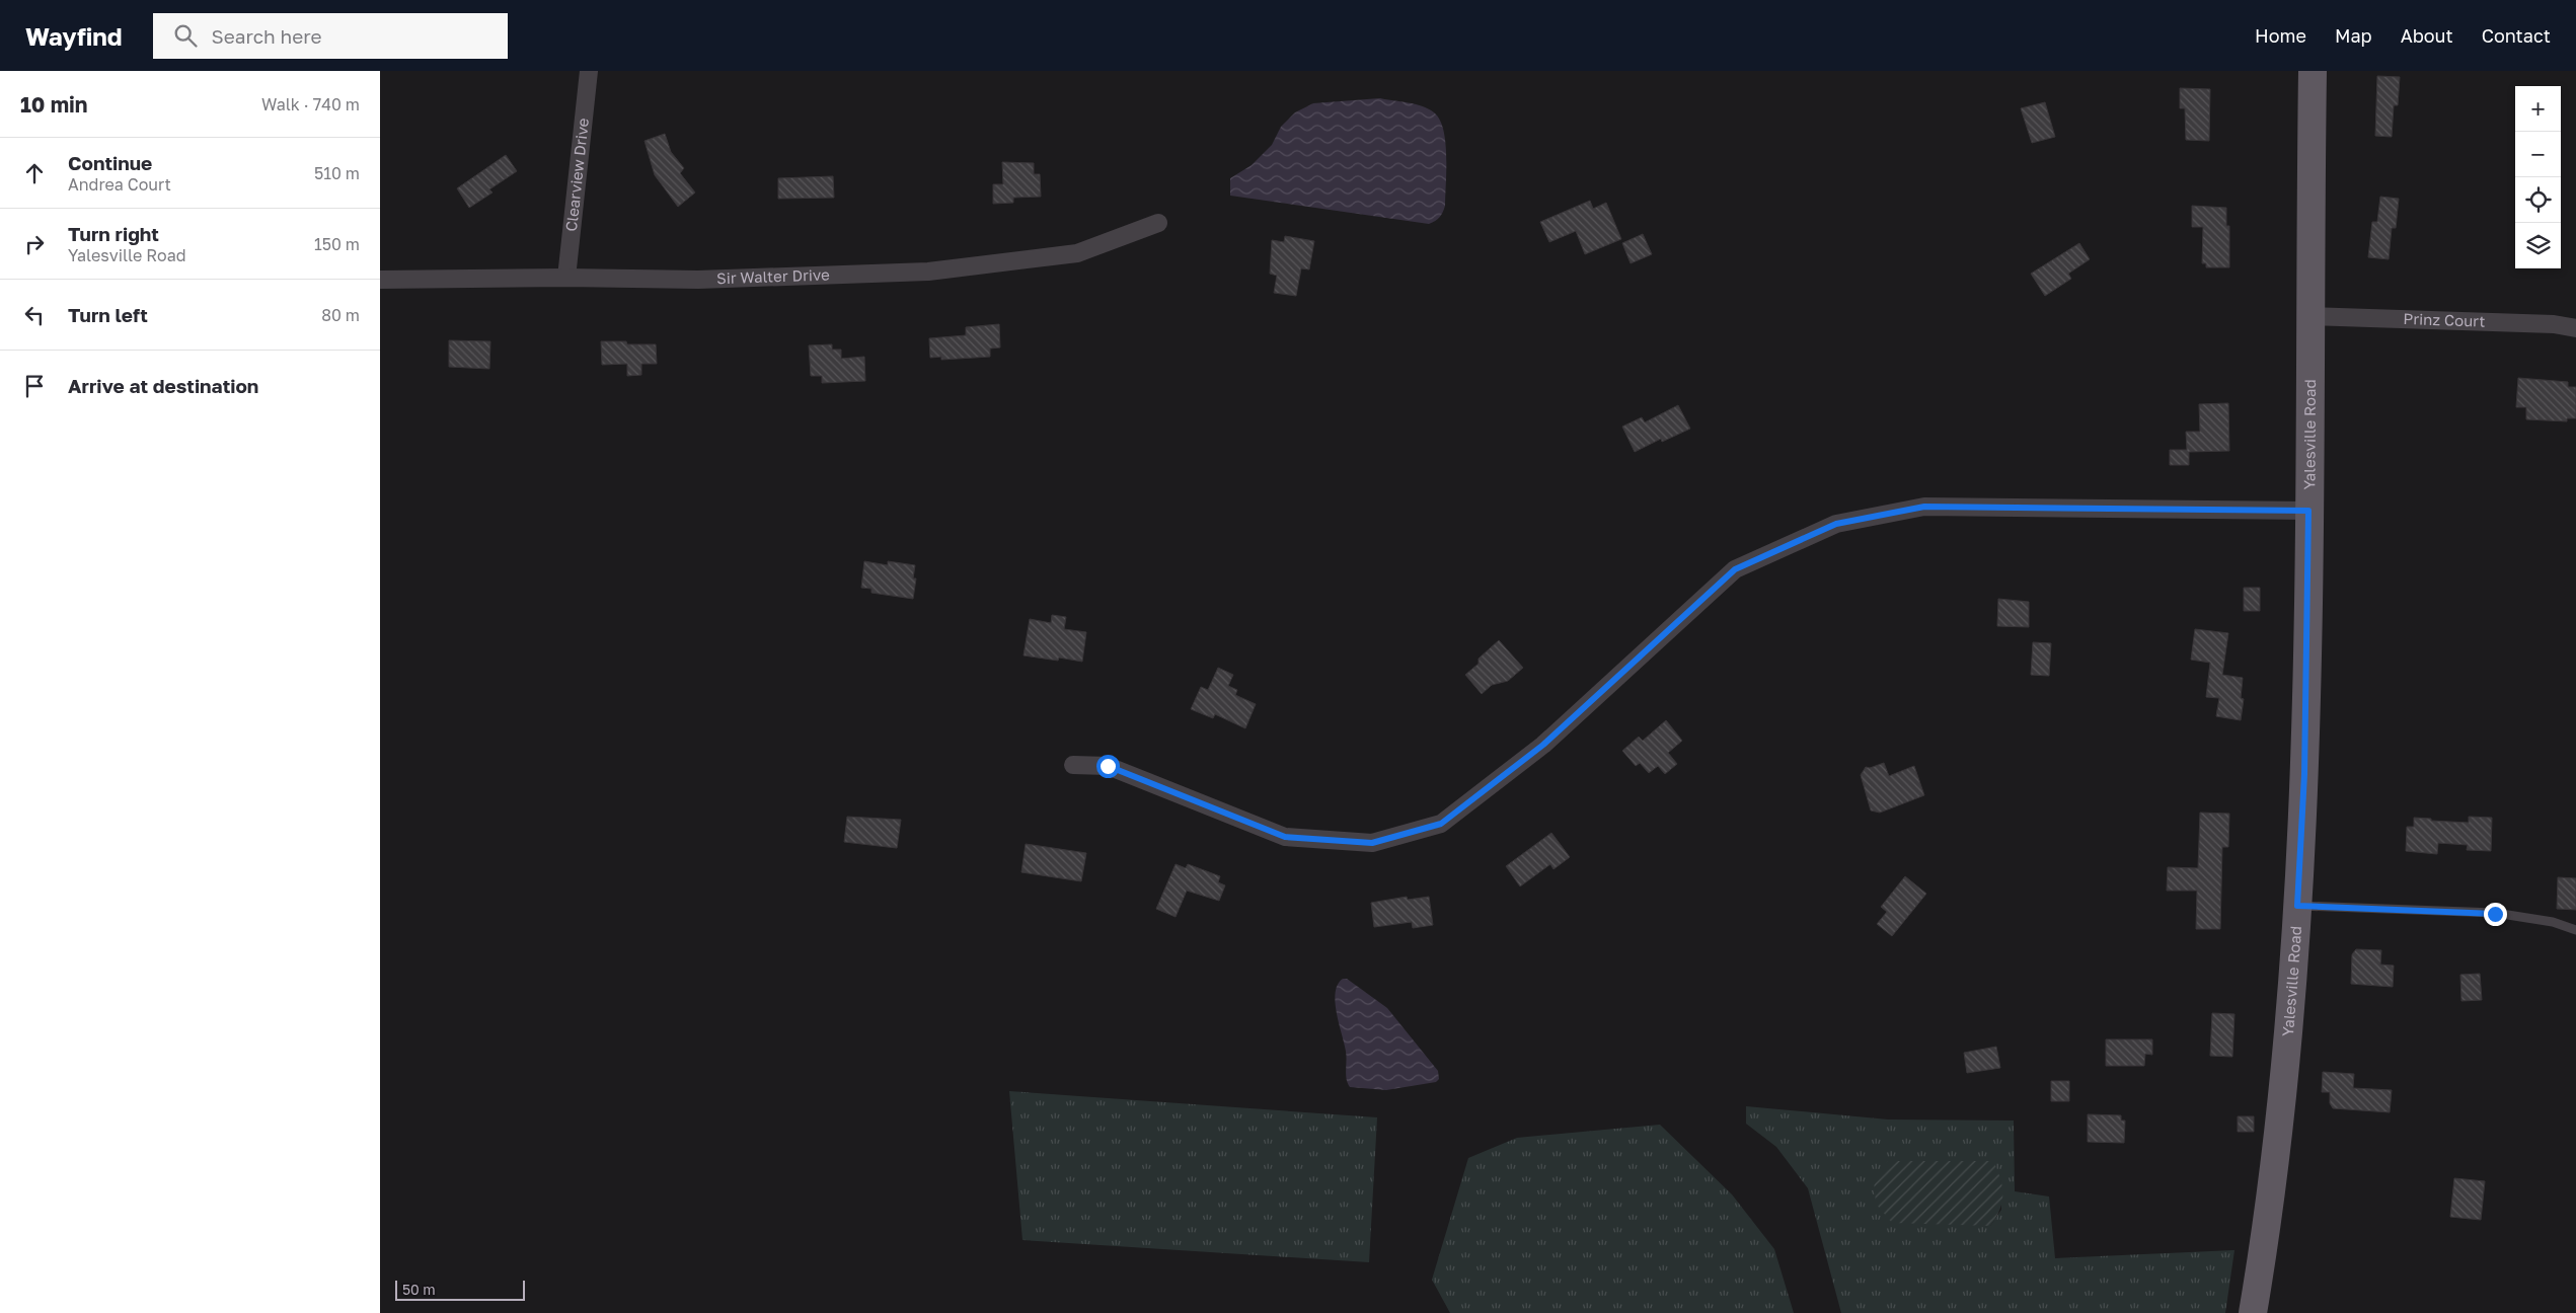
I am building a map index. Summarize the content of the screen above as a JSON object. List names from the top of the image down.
{
  "streets": {
    "main road": ["Yalesville Road"],
    "street": ["Clearview Drive", "Sir Walter Drive", "Prinz Court"]
  },
  "crossings": [
    ["Clearview Drive", "Sir Walter Drive"],
    ["Prinz Court", "Yalesville Road"]
  ],
  "scale_bar": "50 m",
  "page": {
    "header": "Wayfind",
    "search": "Search here",
    "nav": [
      "Home",
      "Map",
      "About",
      "Contact"
    ],
    "heading": ["10 min", "Walk · 740 m"],
    "map_buttons": ["+", "−"],
    "list": [
      ["Continue", "Andrea Court", "510 m"],
      ["Turn right", "Yalesville Road", "150 m"],
      ["Turn left", "80 m"],
      "Arrive at destination"
    ],
    "scale": "50 m"
  }
}
